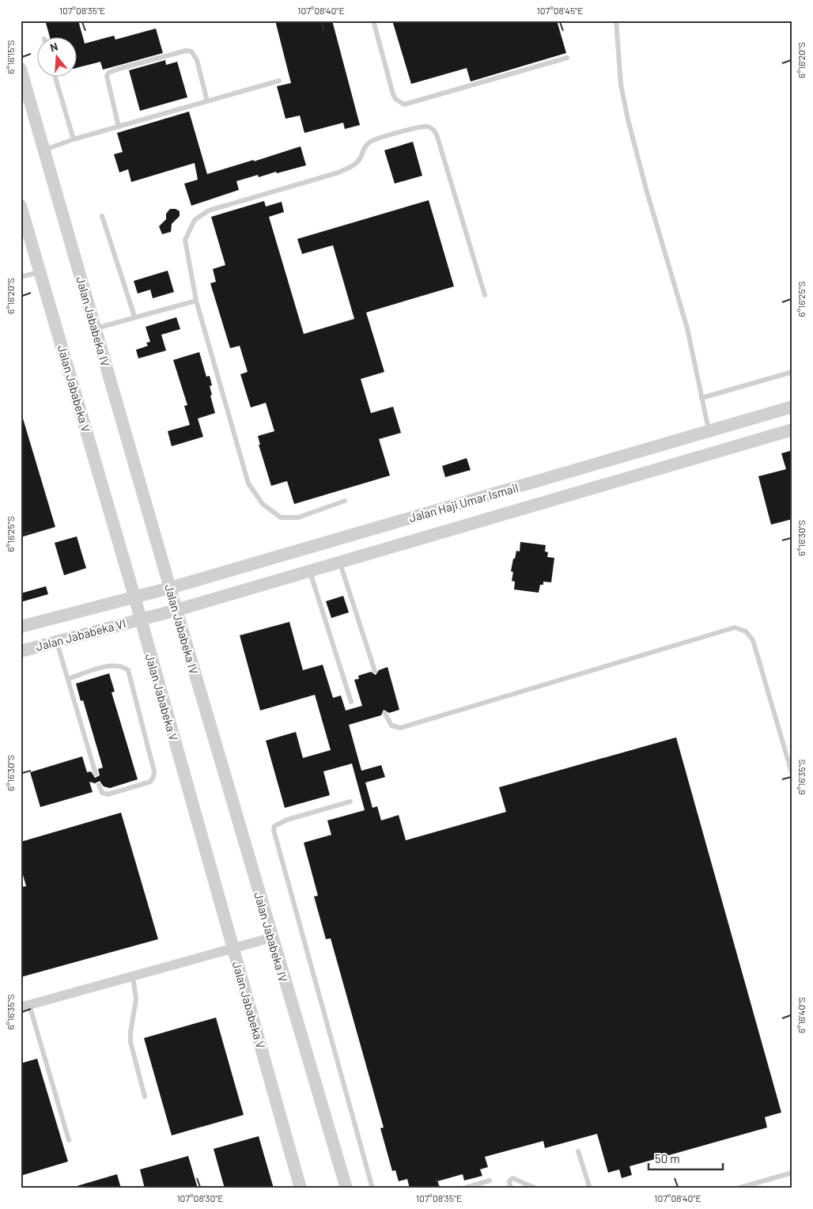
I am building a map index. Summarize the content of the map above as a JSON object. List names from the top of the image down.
{
  "streets": {
    "street": [
      "Jalan Jababeka IV",
      "Jalan Jababeka V",
      "Jalan Haji Umar Ismail",
      "Jalan Jababeka VI"
    ]
  },
  "crossings": [
    ["Jalan Jababeka IV", "Jalan Haji Umar Ismail"],
    ["Jalan Jababeka V", "Jalan Haji Umar Ismail"],
    ["Jalan Jababeka V", "Jalan Jababeka VI"],
    ["Jalan Haji Umar Ismail", "Jalan Jababeka VI"]
  ],
  "scale_bar": "50 m",
  "north": "top",
  "coordinates": [
    "107°08'35\"E",
    "107°08'40\"E",
    "107°08'45\"E",
    "6°16'15\"S",
    "6°16'20\"S",
    "6°16'25\"S",
    "6°16'30\"S",
    "6°16'35\"S",
    "6°16'40\"S",
    "107°08'30\"E"
  ]
}
